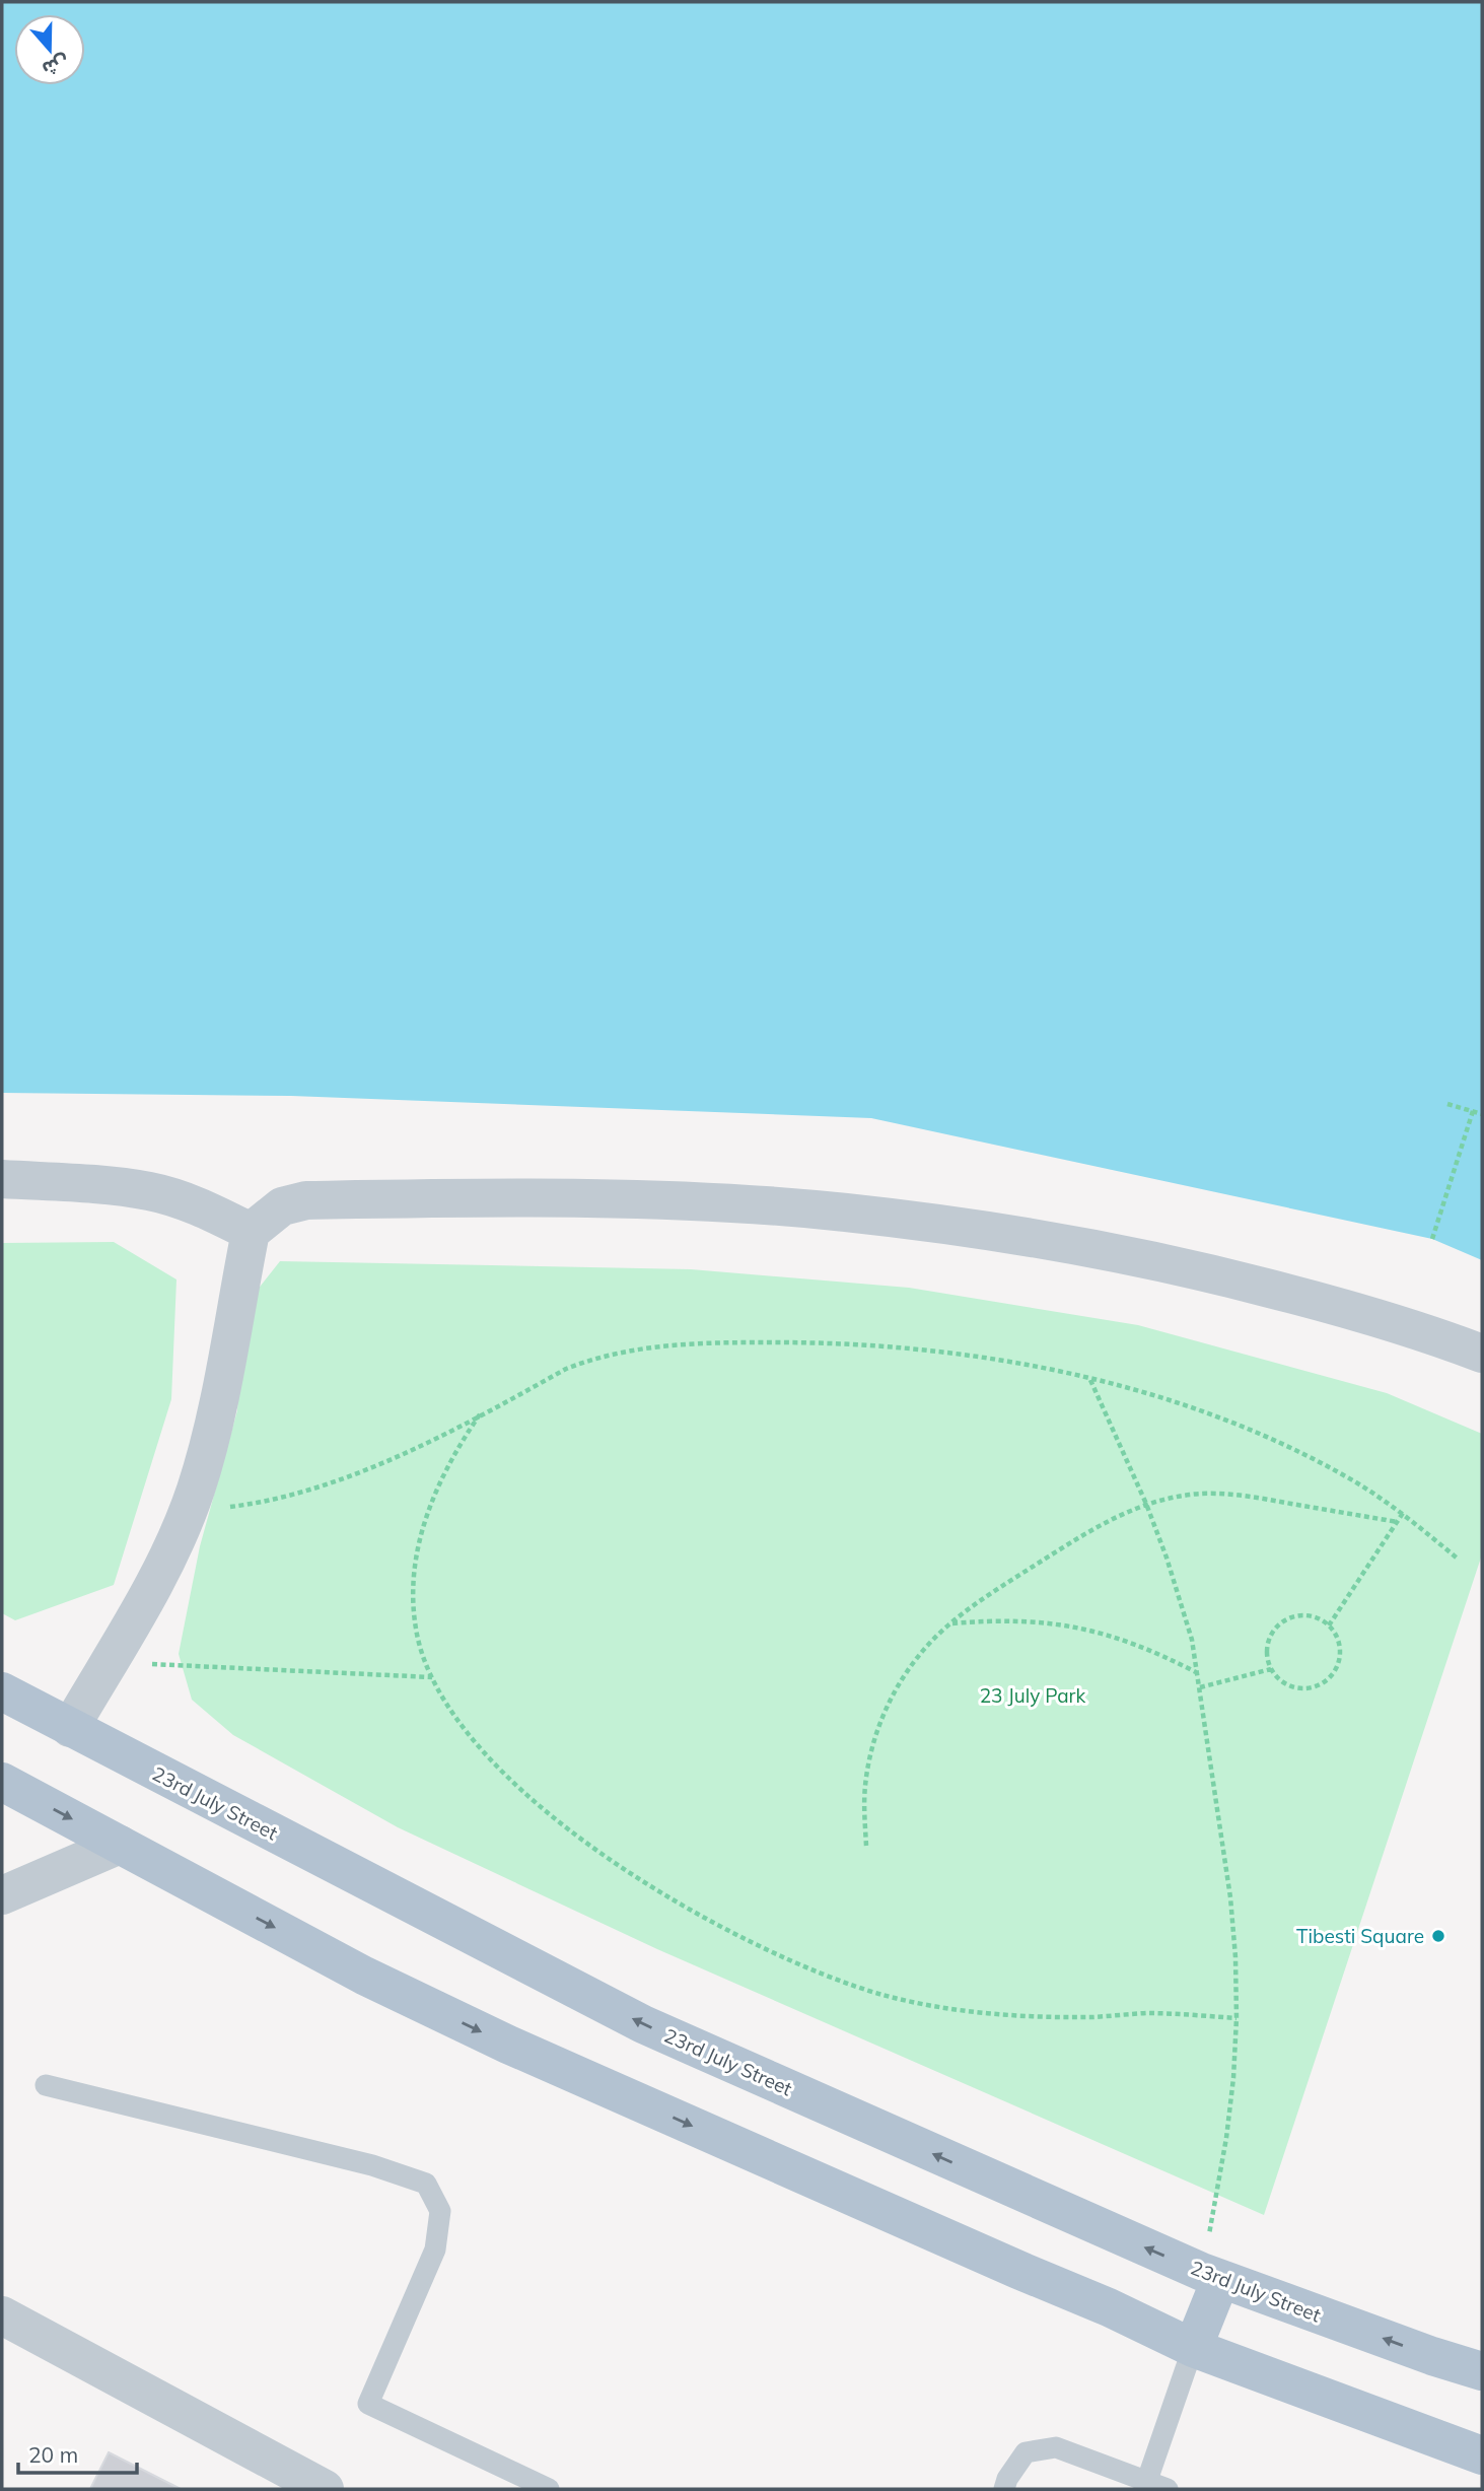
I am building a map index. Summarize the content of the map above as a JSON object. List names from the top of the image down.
{
  "streets": {
    "main road": ["23rd July Street"]
  },
  "parks": ["23 July Park"],
  "places": ["Tibesti Square"],
  "scale_bar": "20 m",
  "north": "bottom"
}
